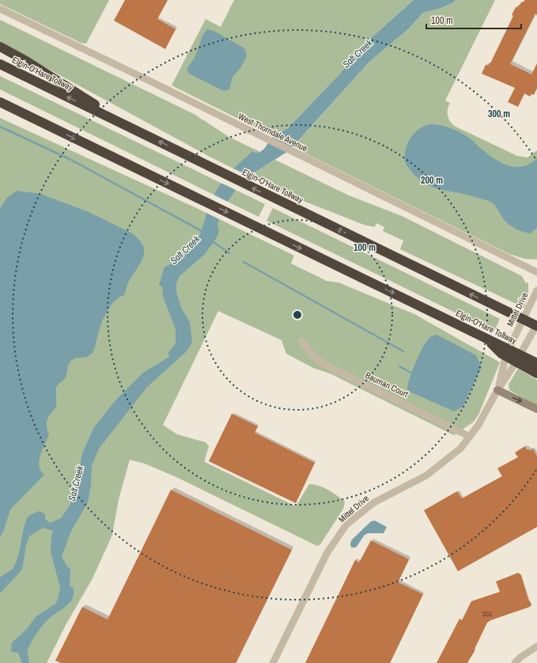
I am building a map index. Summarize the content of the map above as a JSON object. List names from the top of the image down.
{
  "streets": {
    "highway": ["Elgin-O'Hare Tollway"],
    "street": ["West Thorndale Avenue", "Mittel Drive", "Bauman Court"]
  },
  "crossings": [
    ["Elgin-O'Hare Tollway", "Mittel Drive"],
    ["Mittel Drive", "Bauman Court"]
  ],
  "water": ["Salt Creek"],
  "house_numbers": ["201"],
  "scale_bar": "100 m",
  "rings": ["300 m", "200 m", "100 m"]
}
